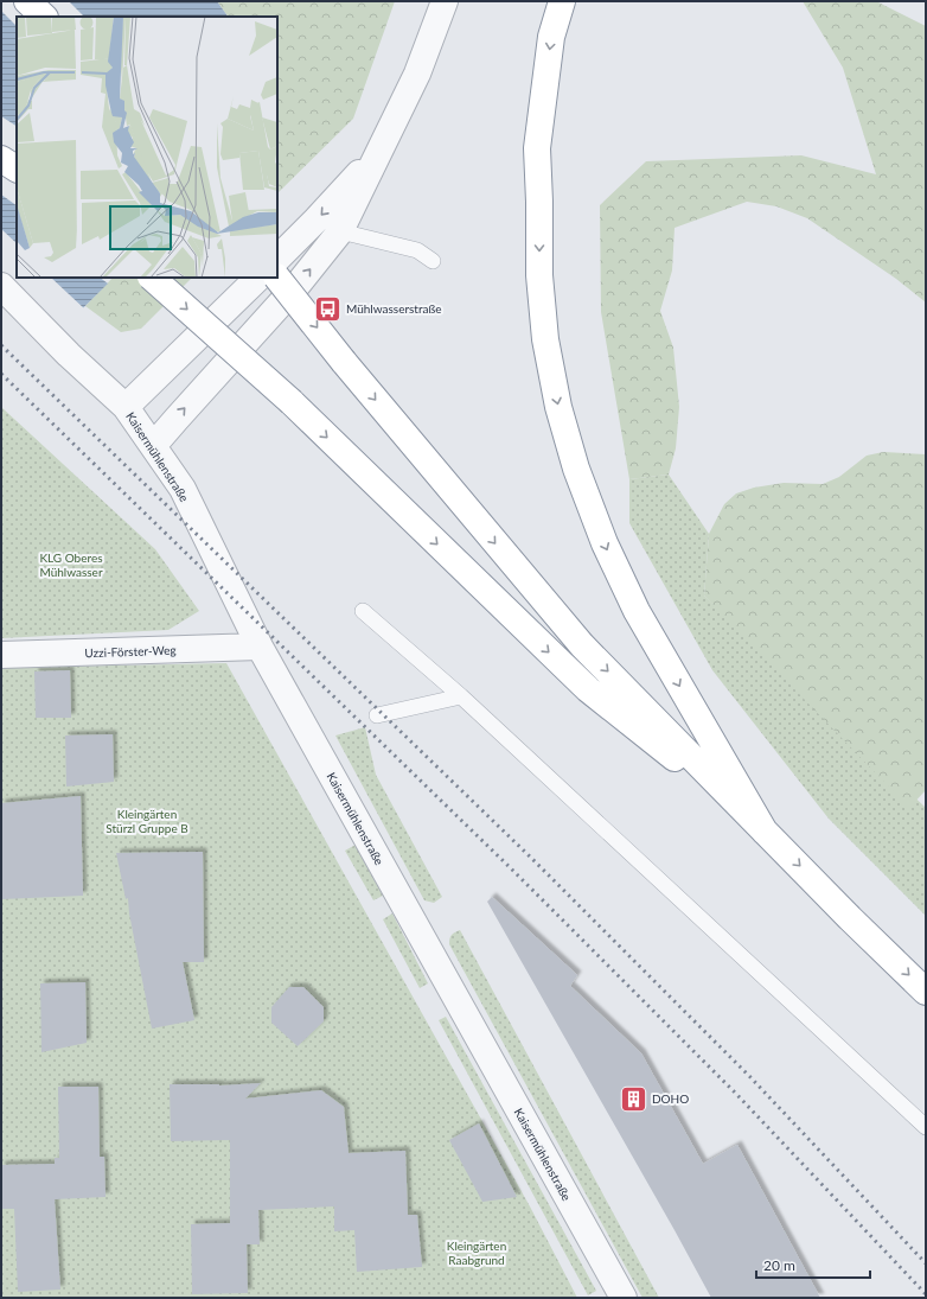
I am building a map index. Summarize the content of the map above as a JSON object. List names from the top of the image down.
{
  "streets": {
    "street": ["Kaisermühlenstraße", "Uzzi-Förster-Weg"]
  },
  "crossings": [
    ["Kaisermühlenstraße", "Uzzi-Förster-Weg"]
  ],
  "parks": ["KLG Oberes Mühlwasser", "Kleingärten Stürzl Gruppe B", "Kleingärten Raabgrund"],
  "places": {
    "bus stop": ["Mühlwasserstraße"],
    "building": ["DOHO"]
  },
  "scale_bar": "20 m"
}
